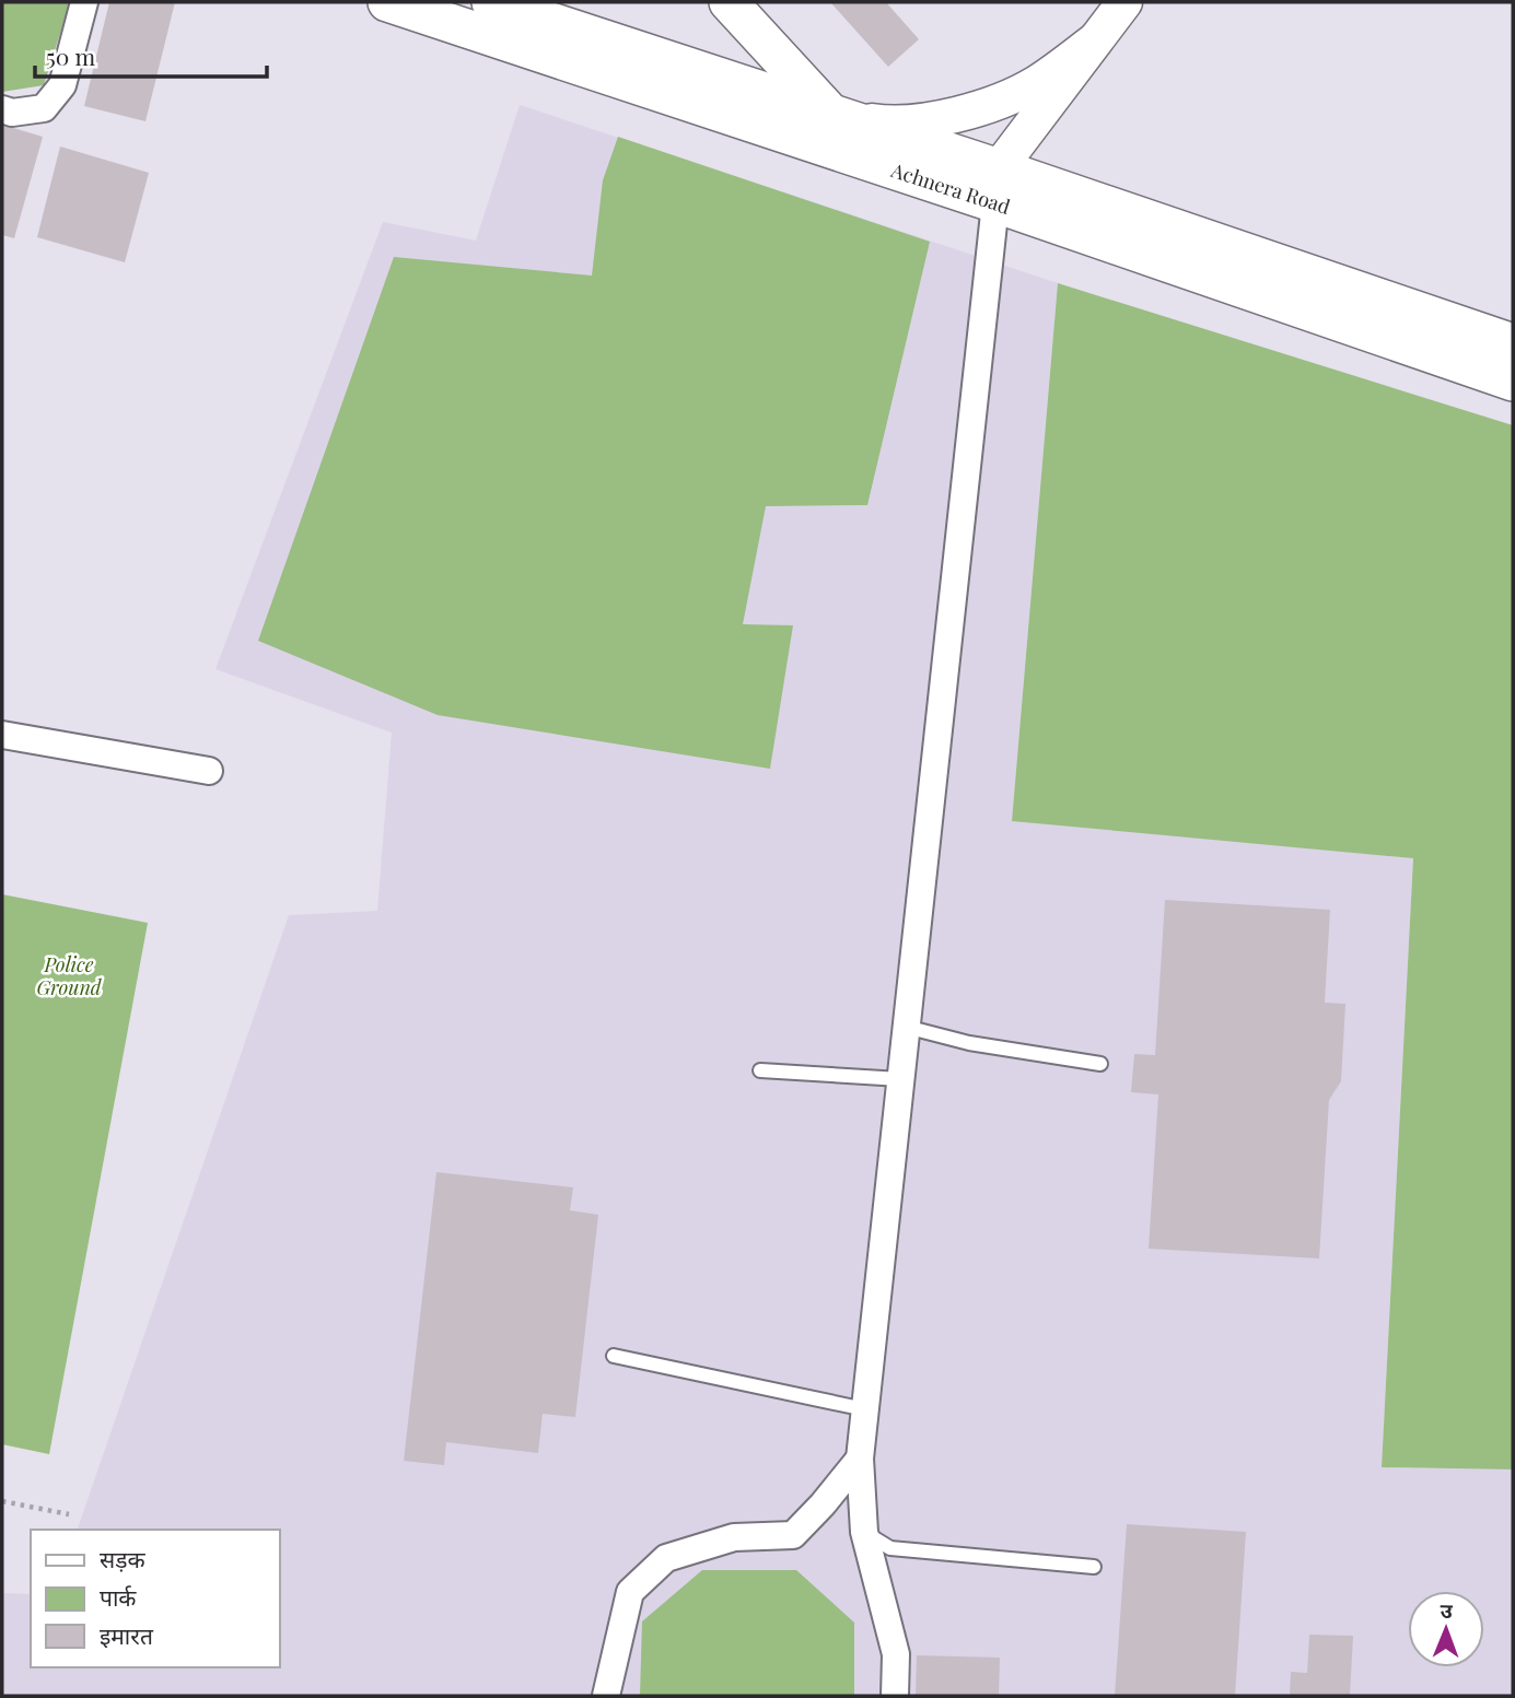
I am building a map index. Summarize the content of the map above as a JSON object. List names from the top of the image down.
{
  "streets": {
    "main road": ["Achnera Road"]
  },
  "parks": ["Police Ground"],
  "legend": ["सड़क", "पार्क", "इमारत"],
  "scale_bar": "50 m",
  "north": "top"
}
